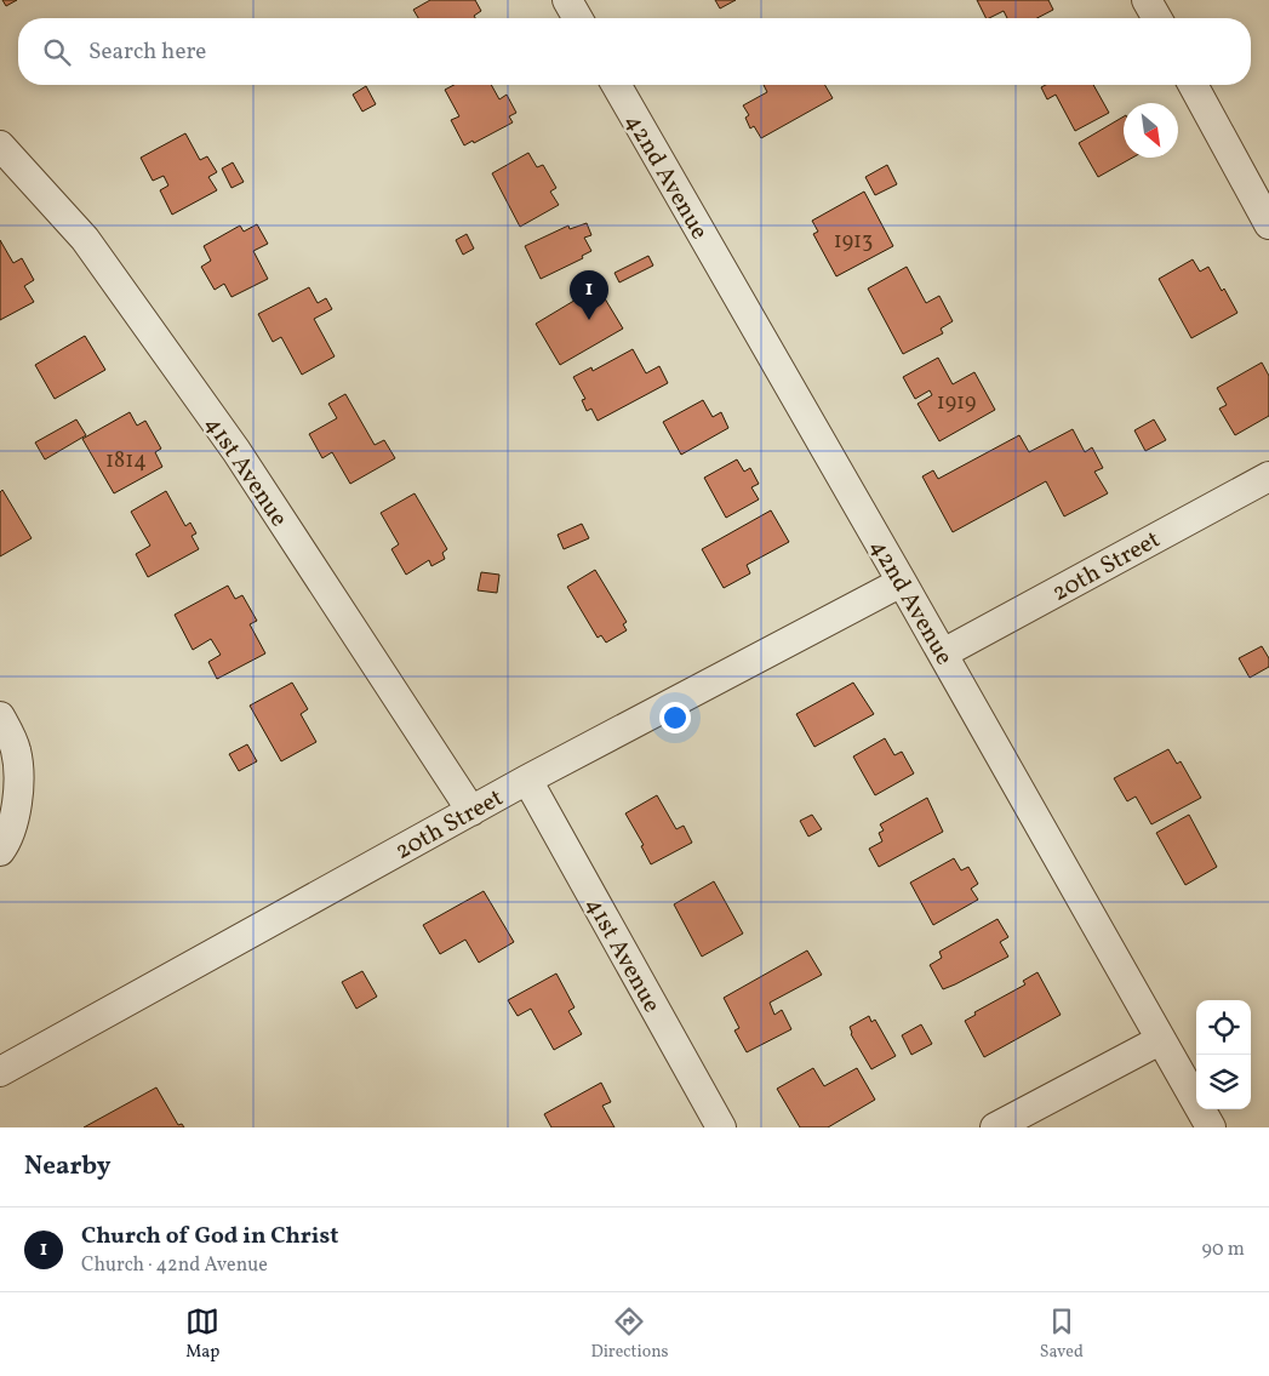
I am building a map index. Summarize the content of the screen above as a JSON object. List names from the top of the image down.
{
  "streets": {
    "street": ["42nd Avenue", "41st Avenue", "20th Street"]
  },
  "crossings": [
    ["42nd Avenue", "20th Street"],
    ["41st Avenue", "20th Street"]
  ],
  "house_numbers": ["1913", "1919", "1814"],
  "north": "bottom right",
  "page": {
    "search": "Search here",
    "pins": "1",
    "heading": "Nearby",
    "list": [
      {
        "mark": "1",
        "name": "Church of God in Christ",
        "note": "Church · 42nd Avenue",
        "value": "90 m"
      }
    ],
    "nav": ["Map", "Directions", "Saved"]
  }
}
